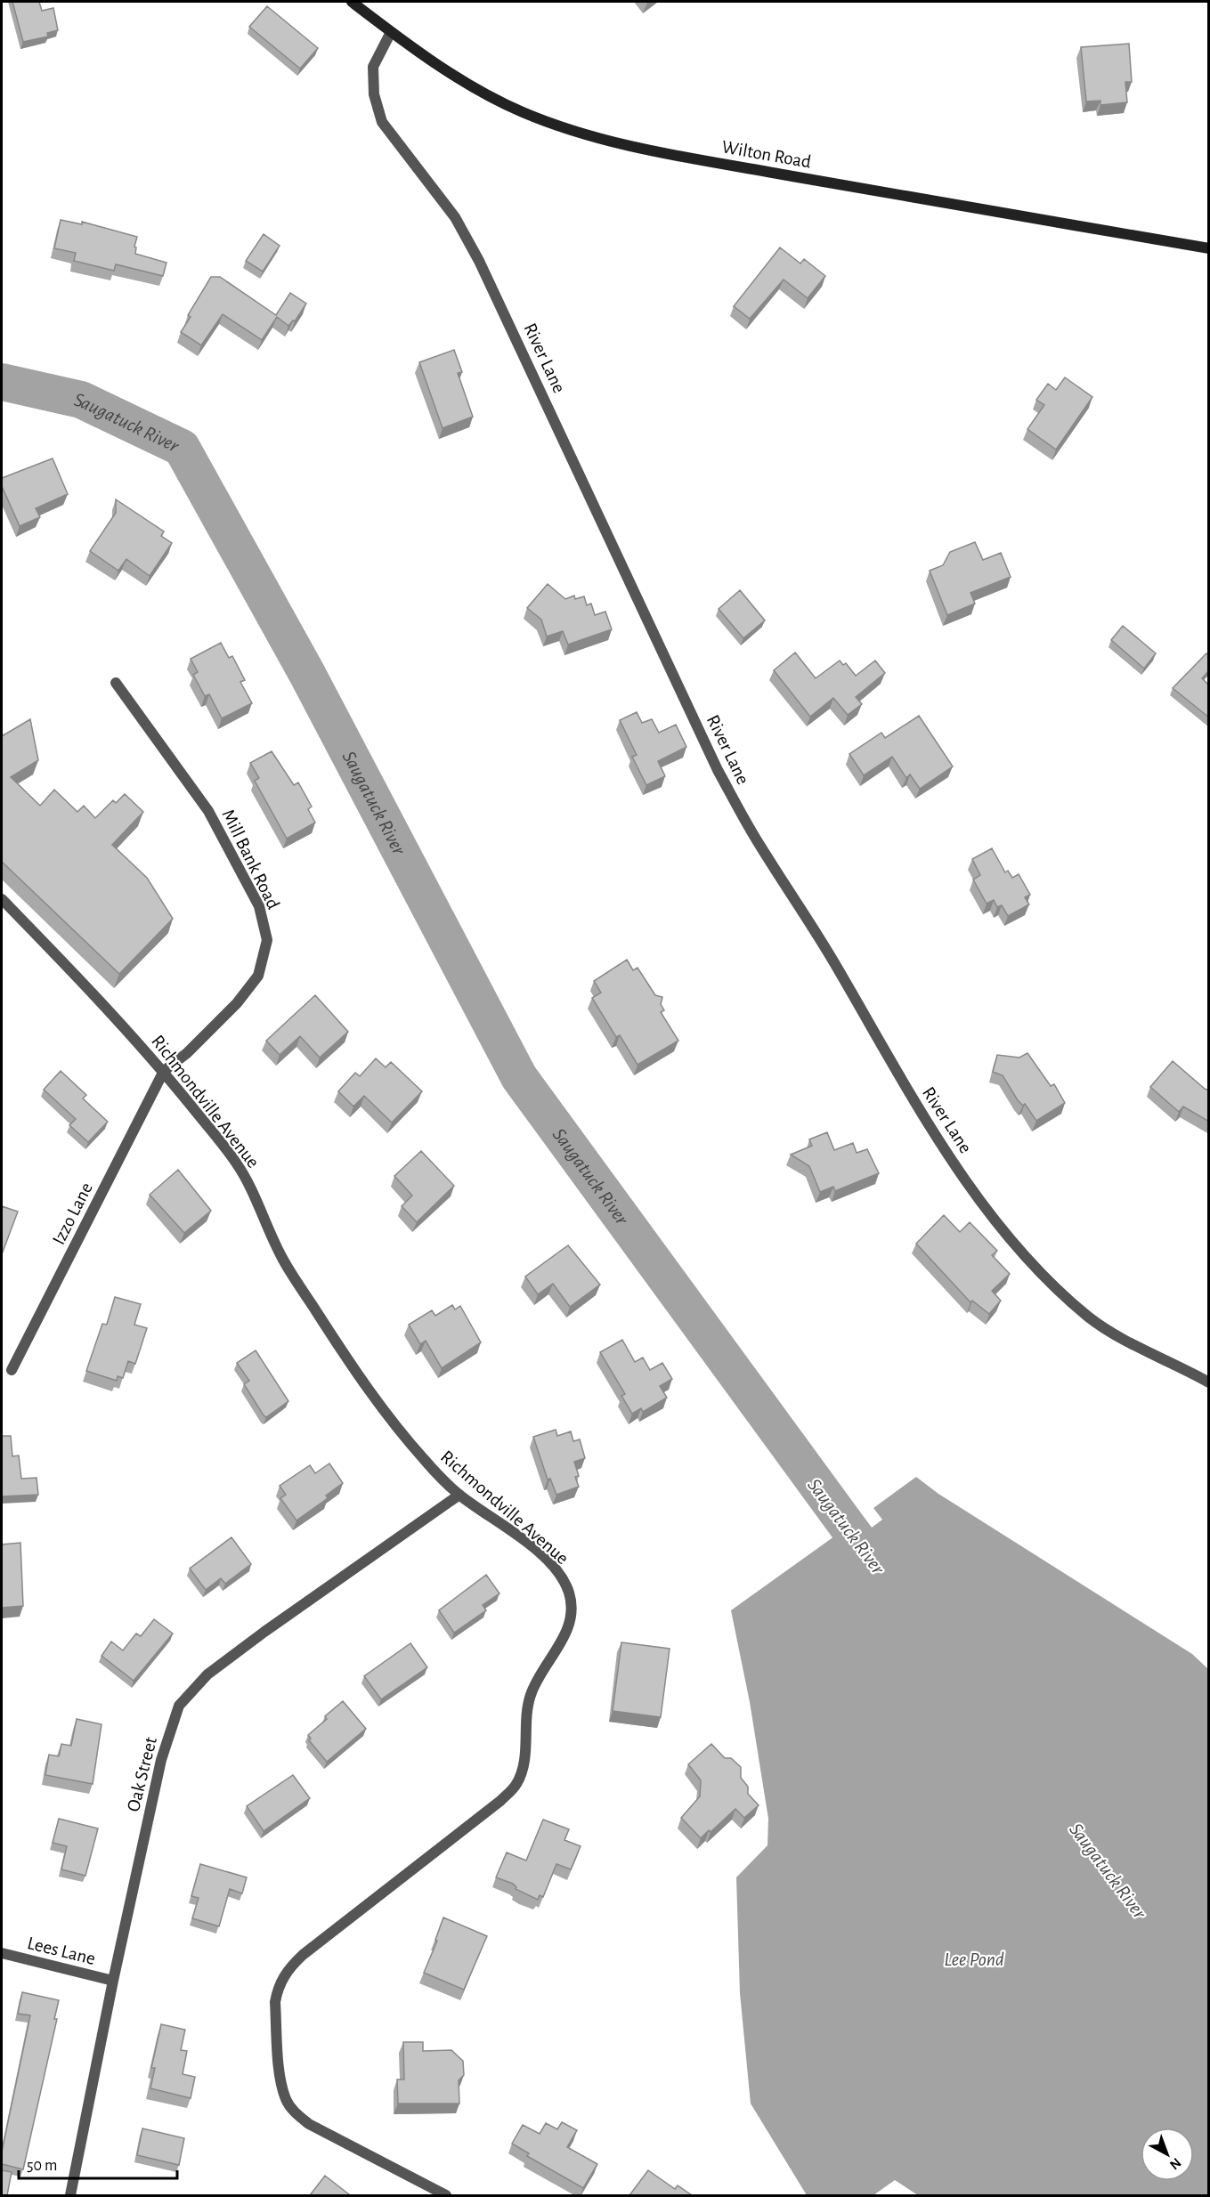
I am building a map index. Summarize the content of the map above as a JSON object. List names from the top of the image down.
{
  "streets": {
    "main road": ["Wilton Road"],
    "street": [
      "River Lane",
      "Mill Bank Road",
      "Richmondville Avenue",
      "Izzo Lane",
      "Oak Street",
      "Lees Lane"
    ]
  },
  "crossings": [
    ["Wilton Road", "River Lane"],
    ["Mill Bank Road", "Richmondville Avenue"],
    ["Mill Bank Road", "Izzo Lane"],
    ["Richmondville Avenue", "Izzo Lane"],
    ["Richmondville Avenue", "Oak Street"],
    ["Oak Street", "Lees Lane"]
  ],
  "water": ["Saugatuck River", "Lee Pond"],
  "scale_bar": "50 m",
  "north": "bottom right"
}
